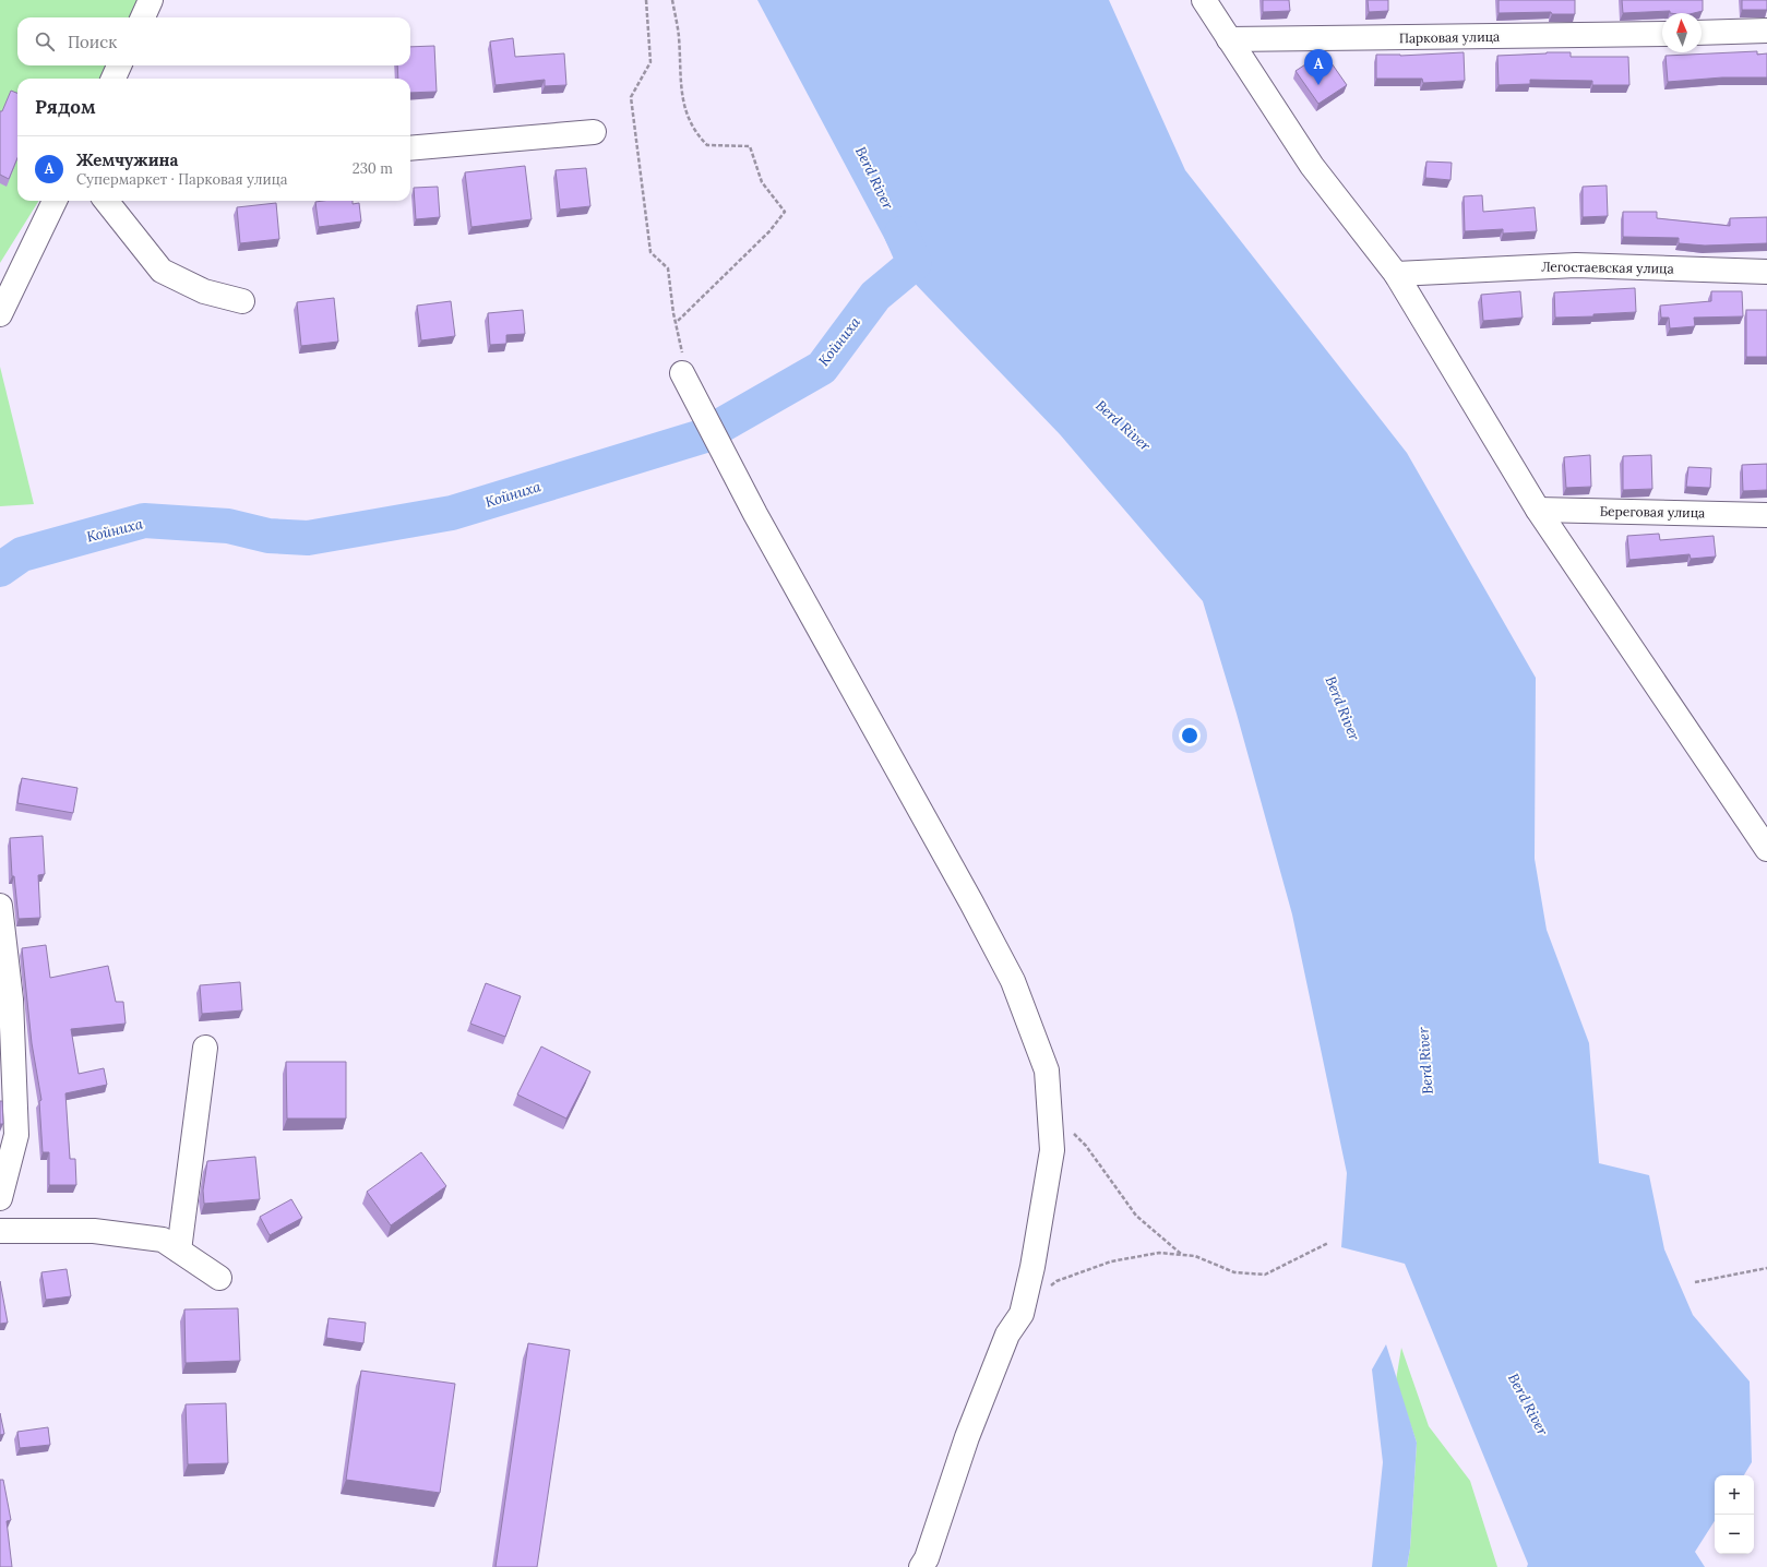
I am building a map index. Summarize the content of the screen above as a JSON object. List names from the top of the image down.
{
  "streets": {
    "street": ["Парковая улица", "Легостаевская улица", "Береговая улица"]
  },
  "water": ["Berd River", "Койниха"],
  "north": "top",
  "page": {
    "search": "Поиск",
    "pins": "A",
    "heading": "Рядом",
    "list": [
      {
        "mark": "A",
        "name": "Жемчужина",
        "note": "Супермаркет · Парковая улица",
        "value": "230 m"
      }
    ],
    "map_buttons": ["+", "−"]
  }
}
